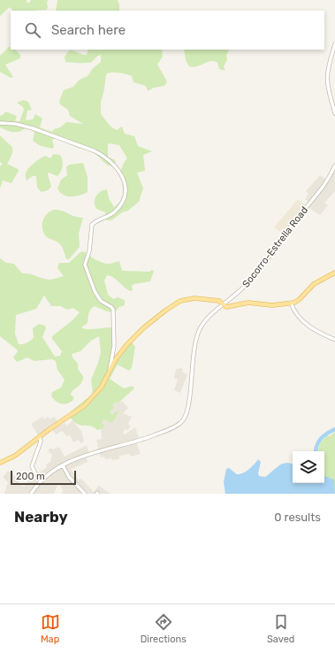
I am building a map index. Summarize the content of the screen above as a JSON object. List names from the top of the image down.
{
  "streets": {
    "street": ["Socorro-Estrella Road"]
  },
  "scale_bar": "200 m",
  "page": {
    "search": "Search here",
    "scale": "200 m",
    "heading": ["Nearby", "0 results"],
    "nav": ["Map", "Directions", "Saved"]
  }
}
